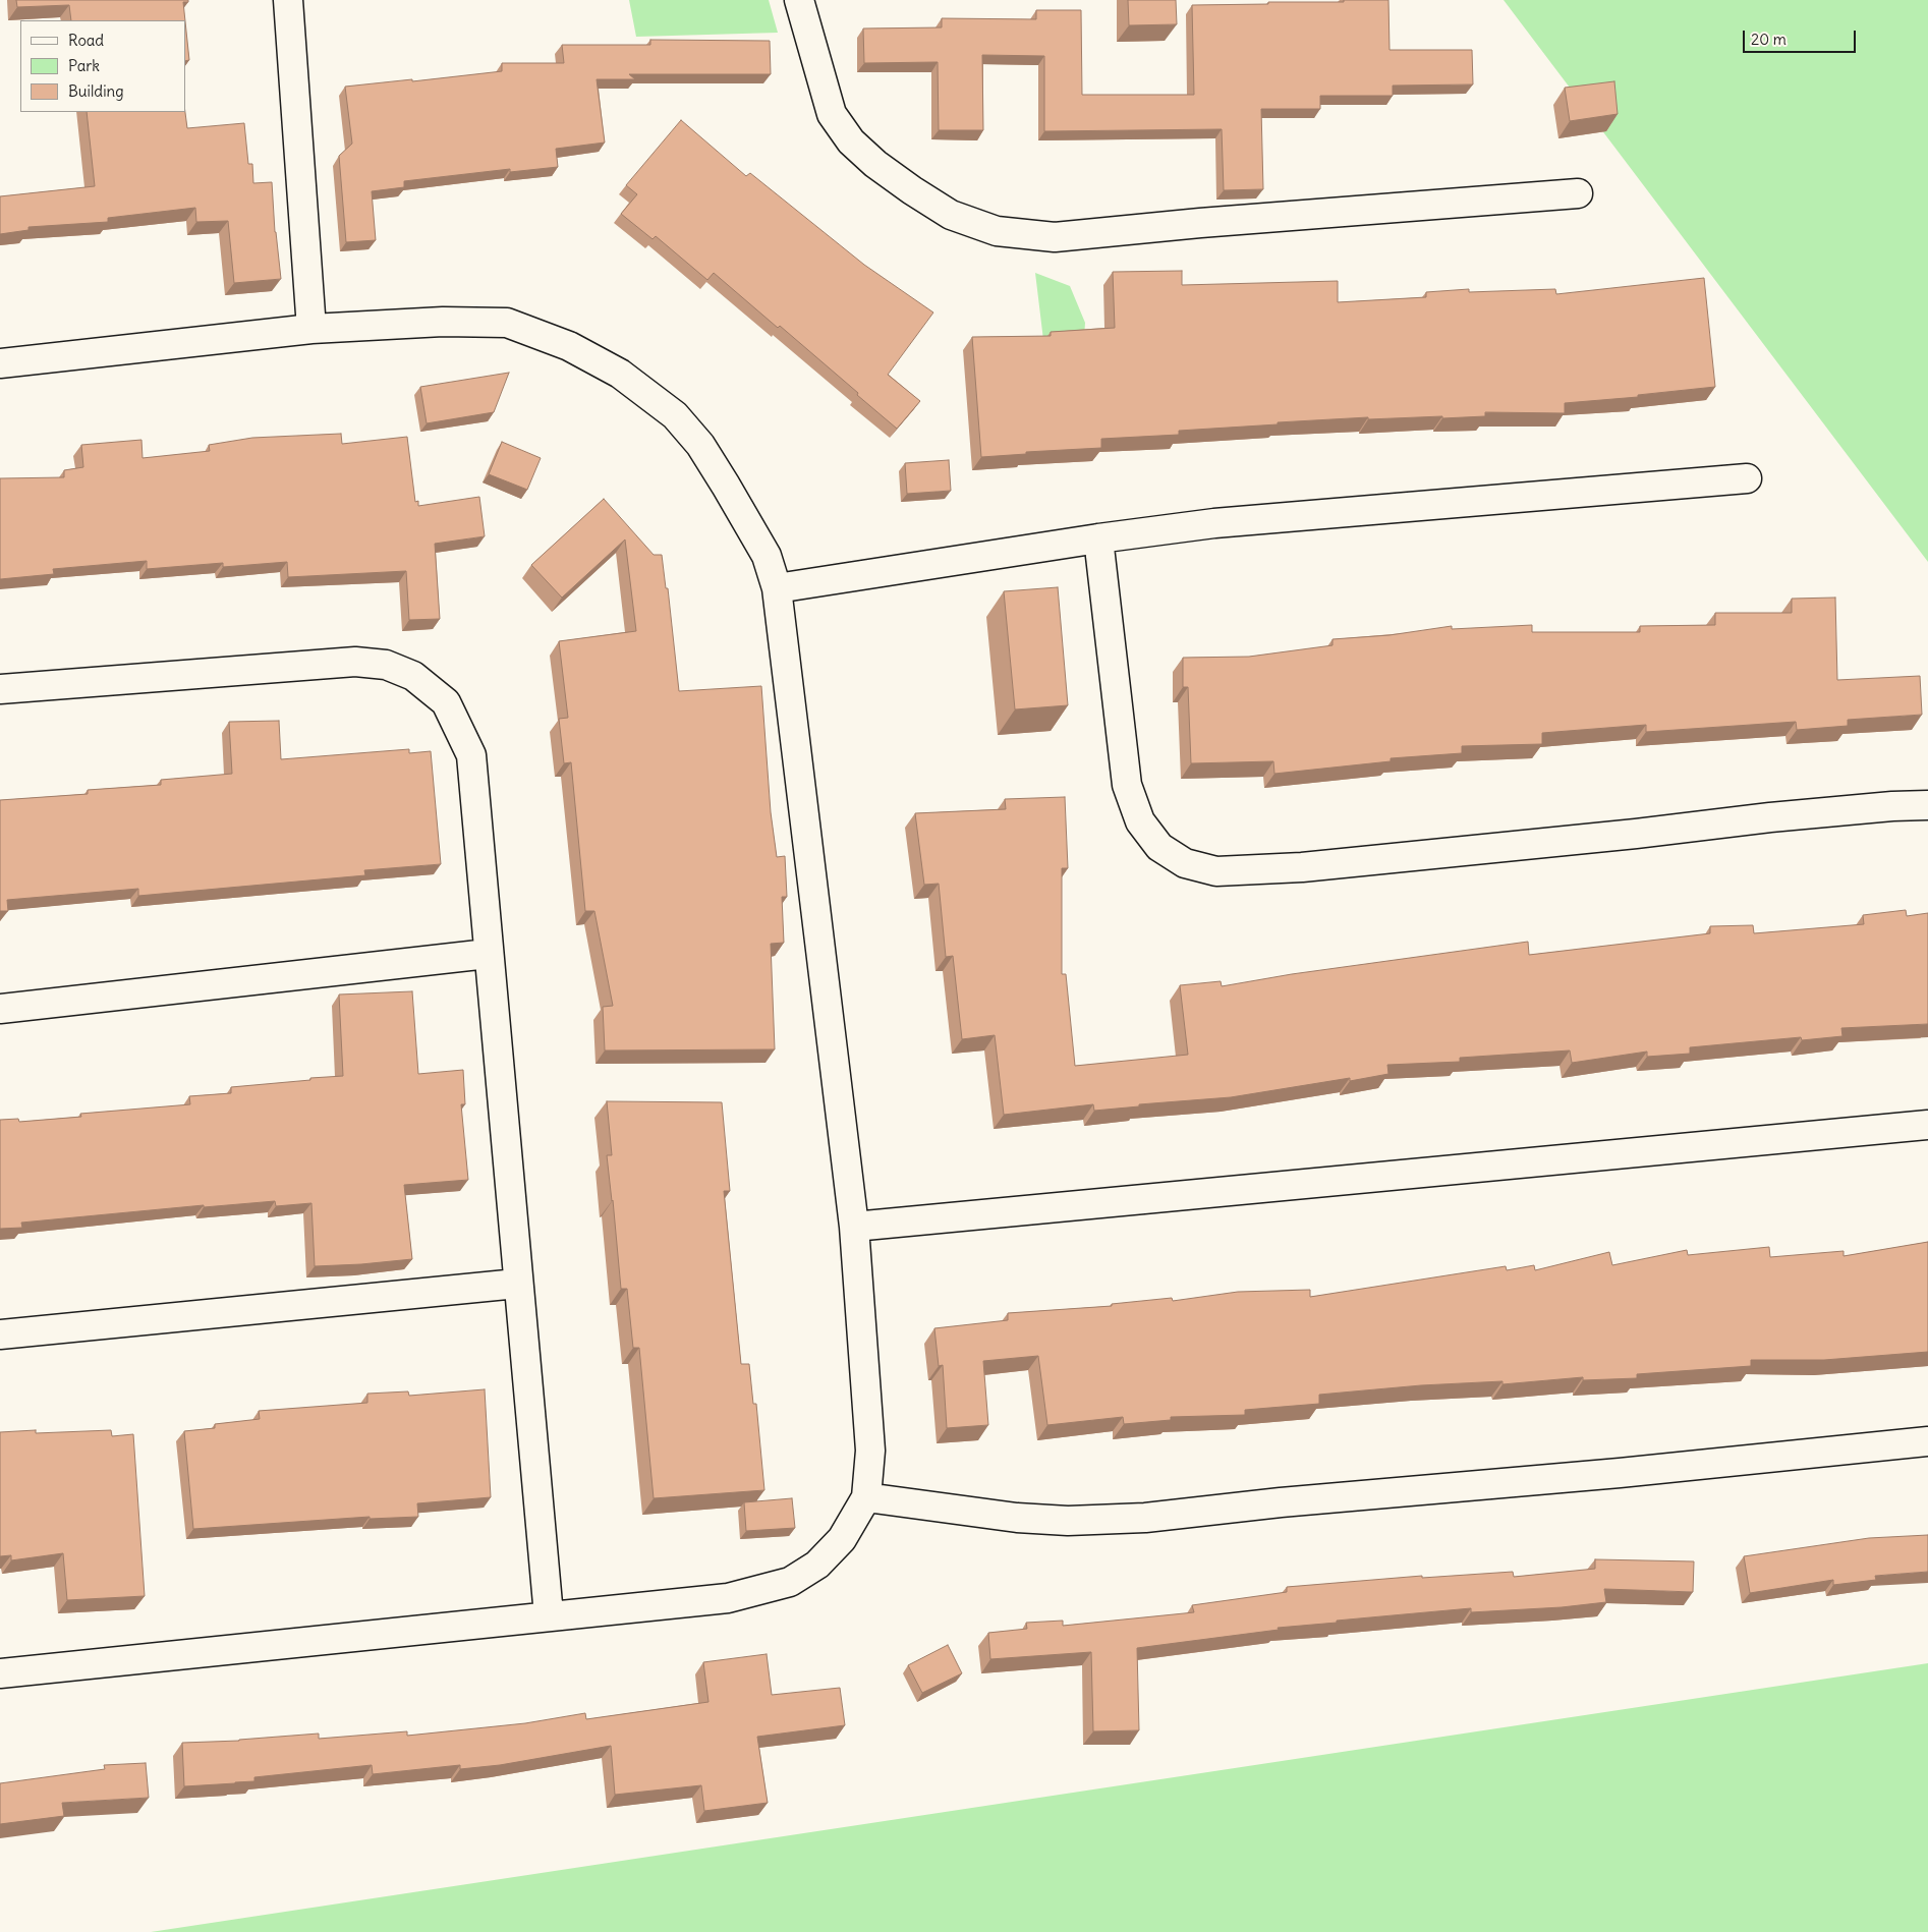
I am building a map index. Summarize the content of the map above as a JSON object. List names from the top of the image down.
{
  "legend": ["Road", "Park", "Building"],
  "scale_bar": "20 m"
}
